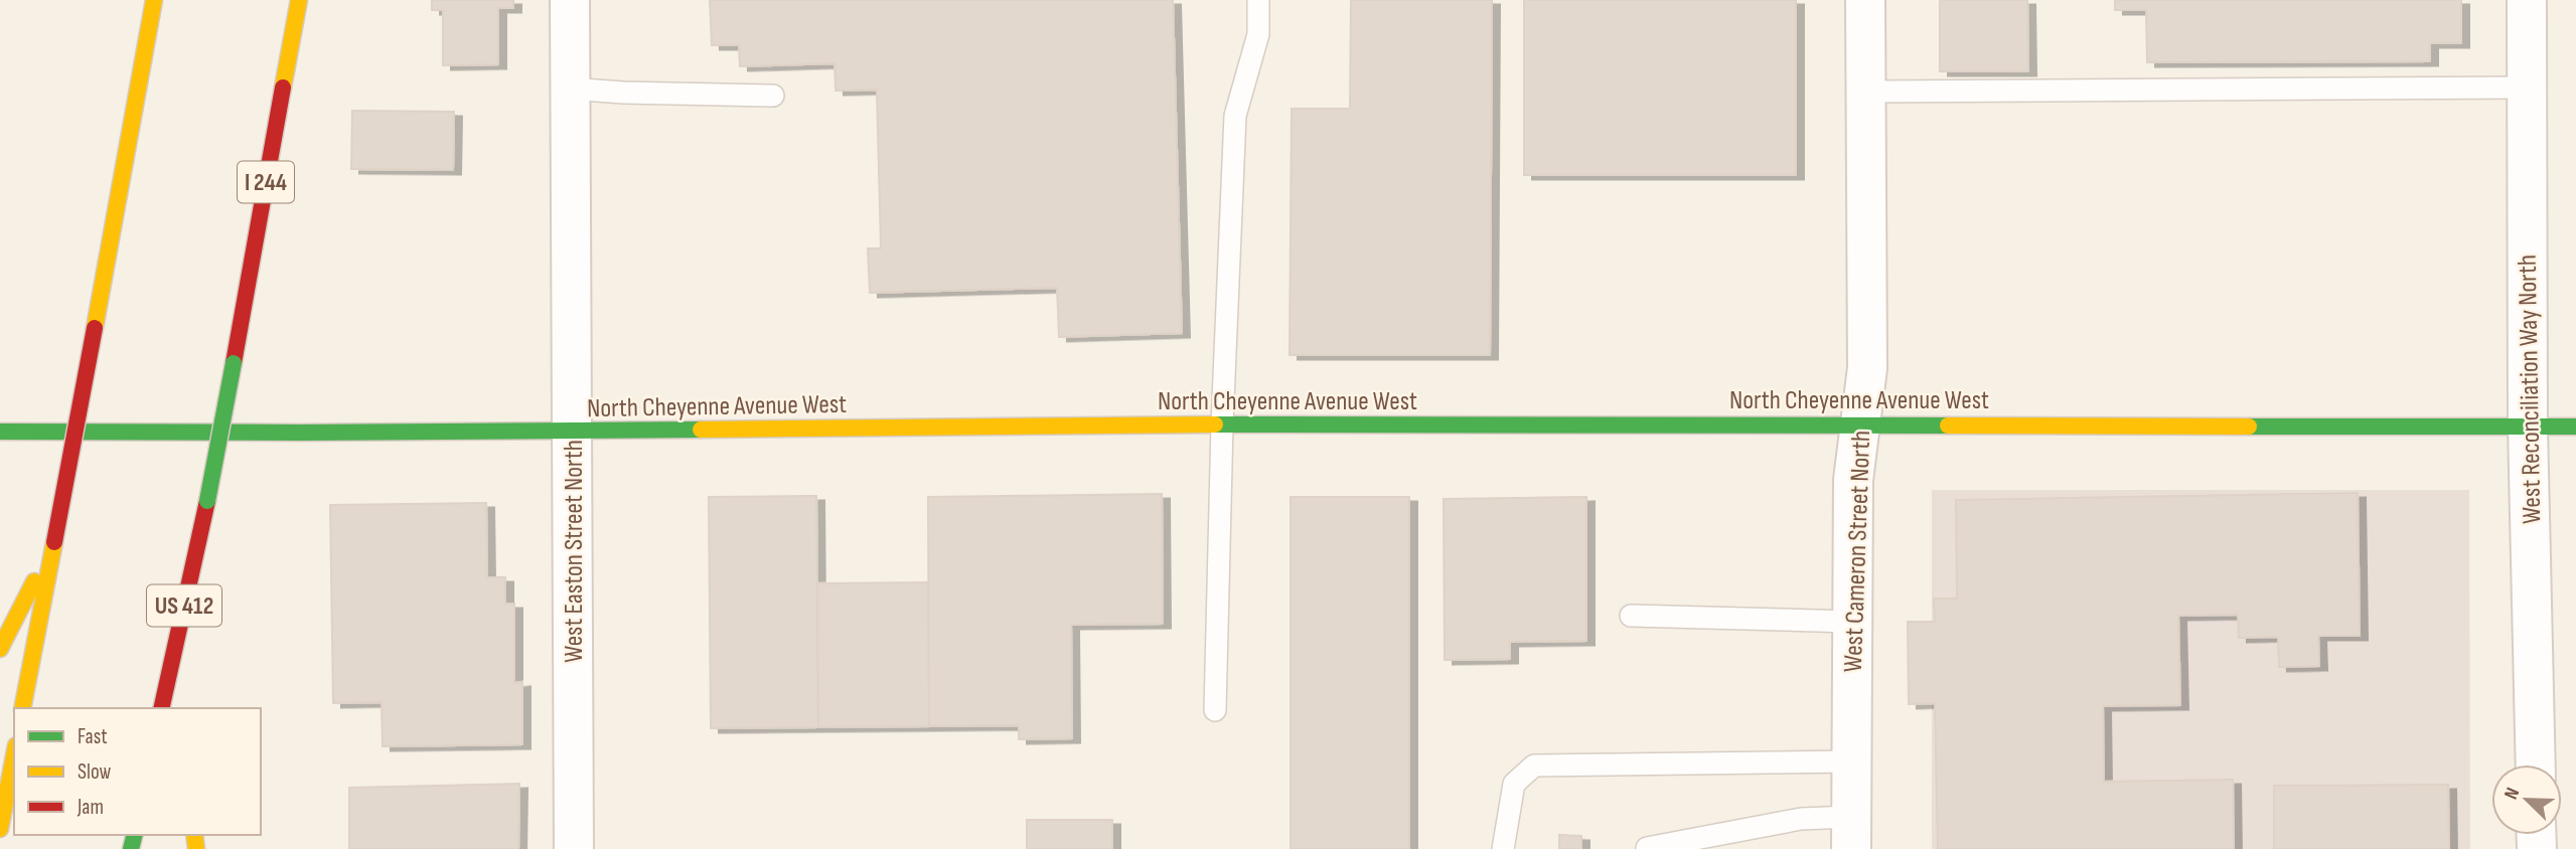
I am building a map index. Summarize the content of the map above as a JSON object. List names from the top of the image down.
{
  "streets": {
    "main road": ["I 244", "North Cheyenne Avenue West", "US 412"],
    "street": ["West Reconciliation Way North", "West Easton Street North", "West Cameron Street North"]
  },
  "crossings": [
    ["I 244", "US 412"],
    ["West Reconciliation Way North", "North Cheyenne Avenue West"],
    ["North Cheyenne Avenue West", "West Easton Street North"],
    ["North Cheyenne Avenue West", "West Cameron Street North"]
  ],
  "legend": ["Fast", "Slow", "Jam"],
  "north": "top left"
}
